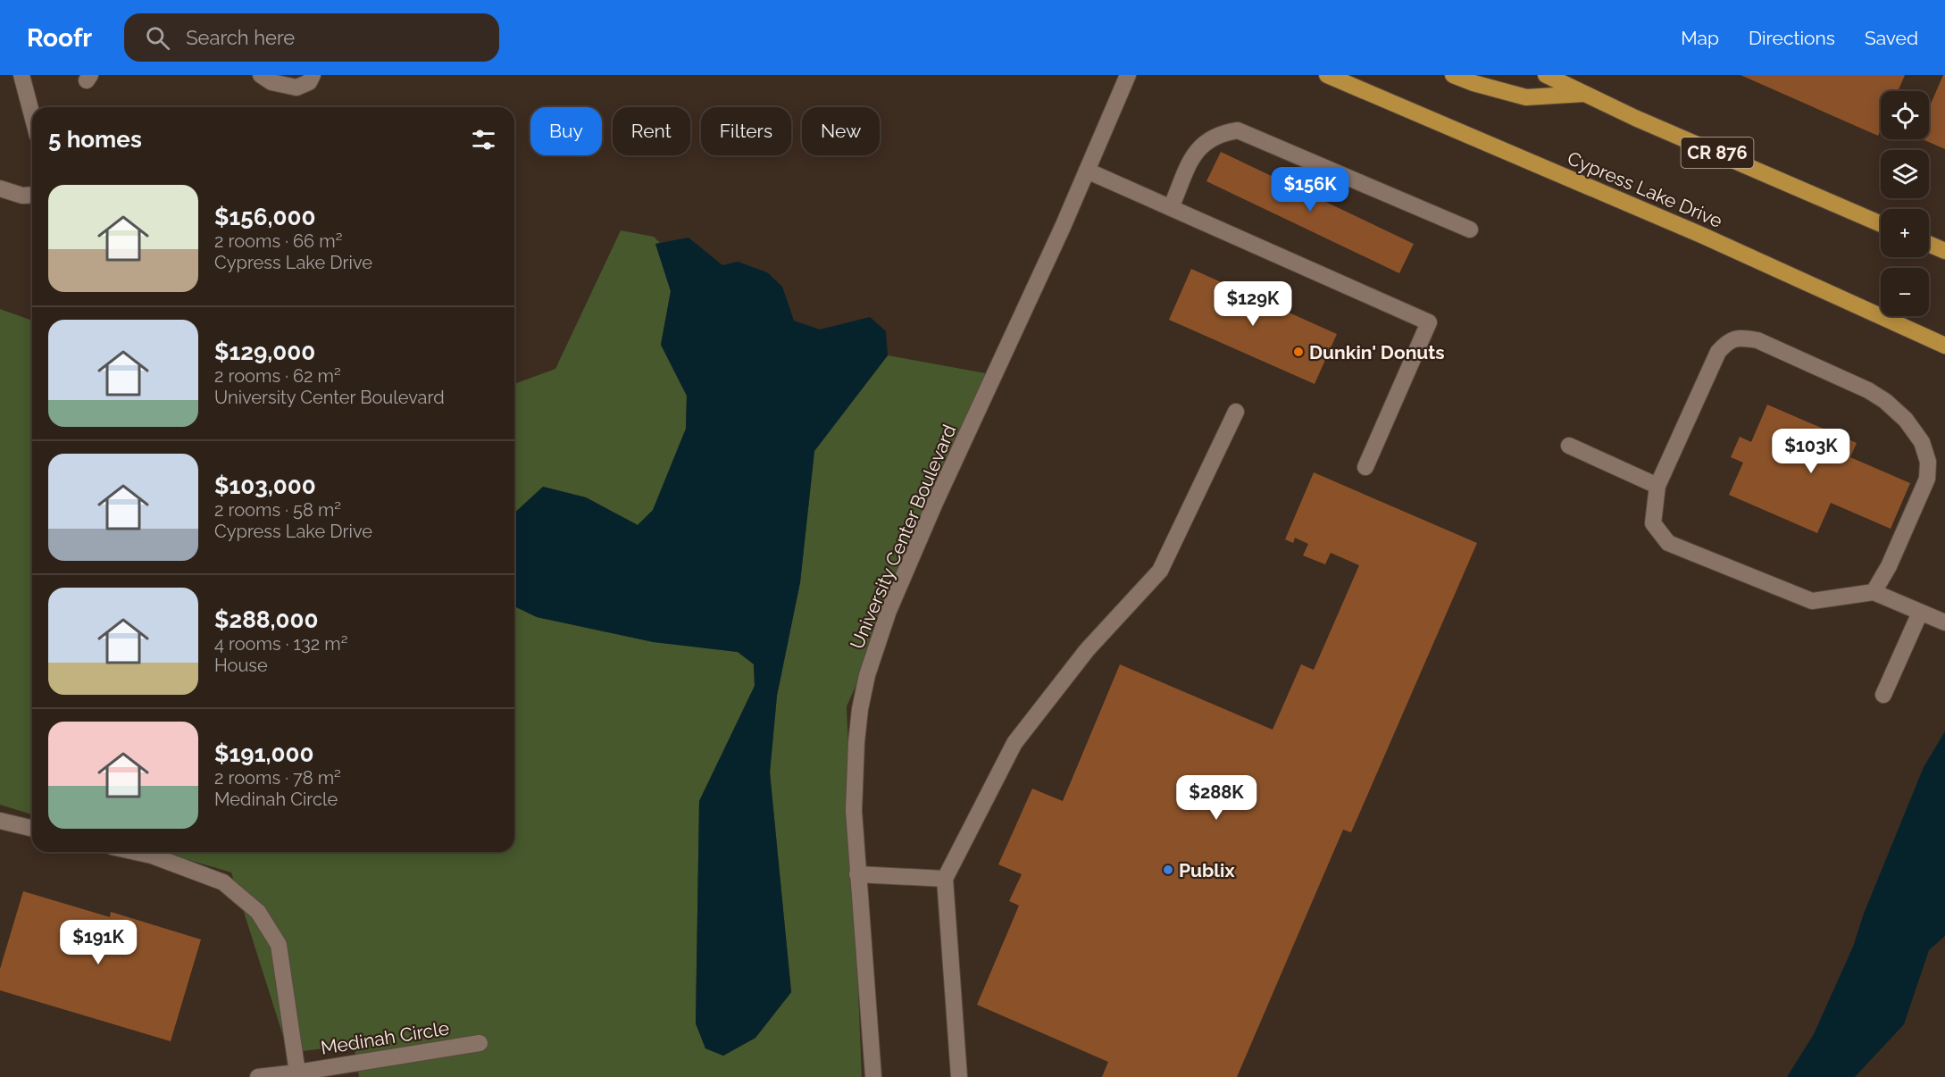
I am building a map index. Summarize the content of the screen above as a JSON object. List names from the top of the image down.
{
  "streets": {
    "main road": ["CR 876", "Cypress Lake Drive"],
    "street": ["University Center Boulevard", "Medinah Circle"]
  },
  "places": ["Dunkin' Donuts", "Publix"],
  "page": {
    "header": "Roofr",
    "search": "Search here",
    "nav": ["Map", "Directions", "Saved"],
    "map_buttons": ["+", "−"],
    "chip": [
      "Buy",
      "Rent",
      "Filters",
      "New"
    ],
    "heading": "5 homes",
    "price": [
      "$156K",
      "$129K",
      "$103K",
      "$288K",
      "$191K"
    ],
    "list": [
      {
        "name": "$156,000",
        "note": "2 rooms · 66 m² · Cypress Lake Drive"
      },
      {
        "name": "$129,000",
        "note": "2 rooms · 62 m² · University Center Boulevard"
      },
      {
        "name": "$103,000",
        "note": "2 rooms · 58 m² · Cypress Lake Drive"
      },
      {
        "name": "$288,000",
        "note": "4 rooms · 132 m² · House"
      },
      {
        "name": "$191,000",
        "note": "2 rooms · 78 m² · Medinah Circle"
      }
    ]
  }
}
